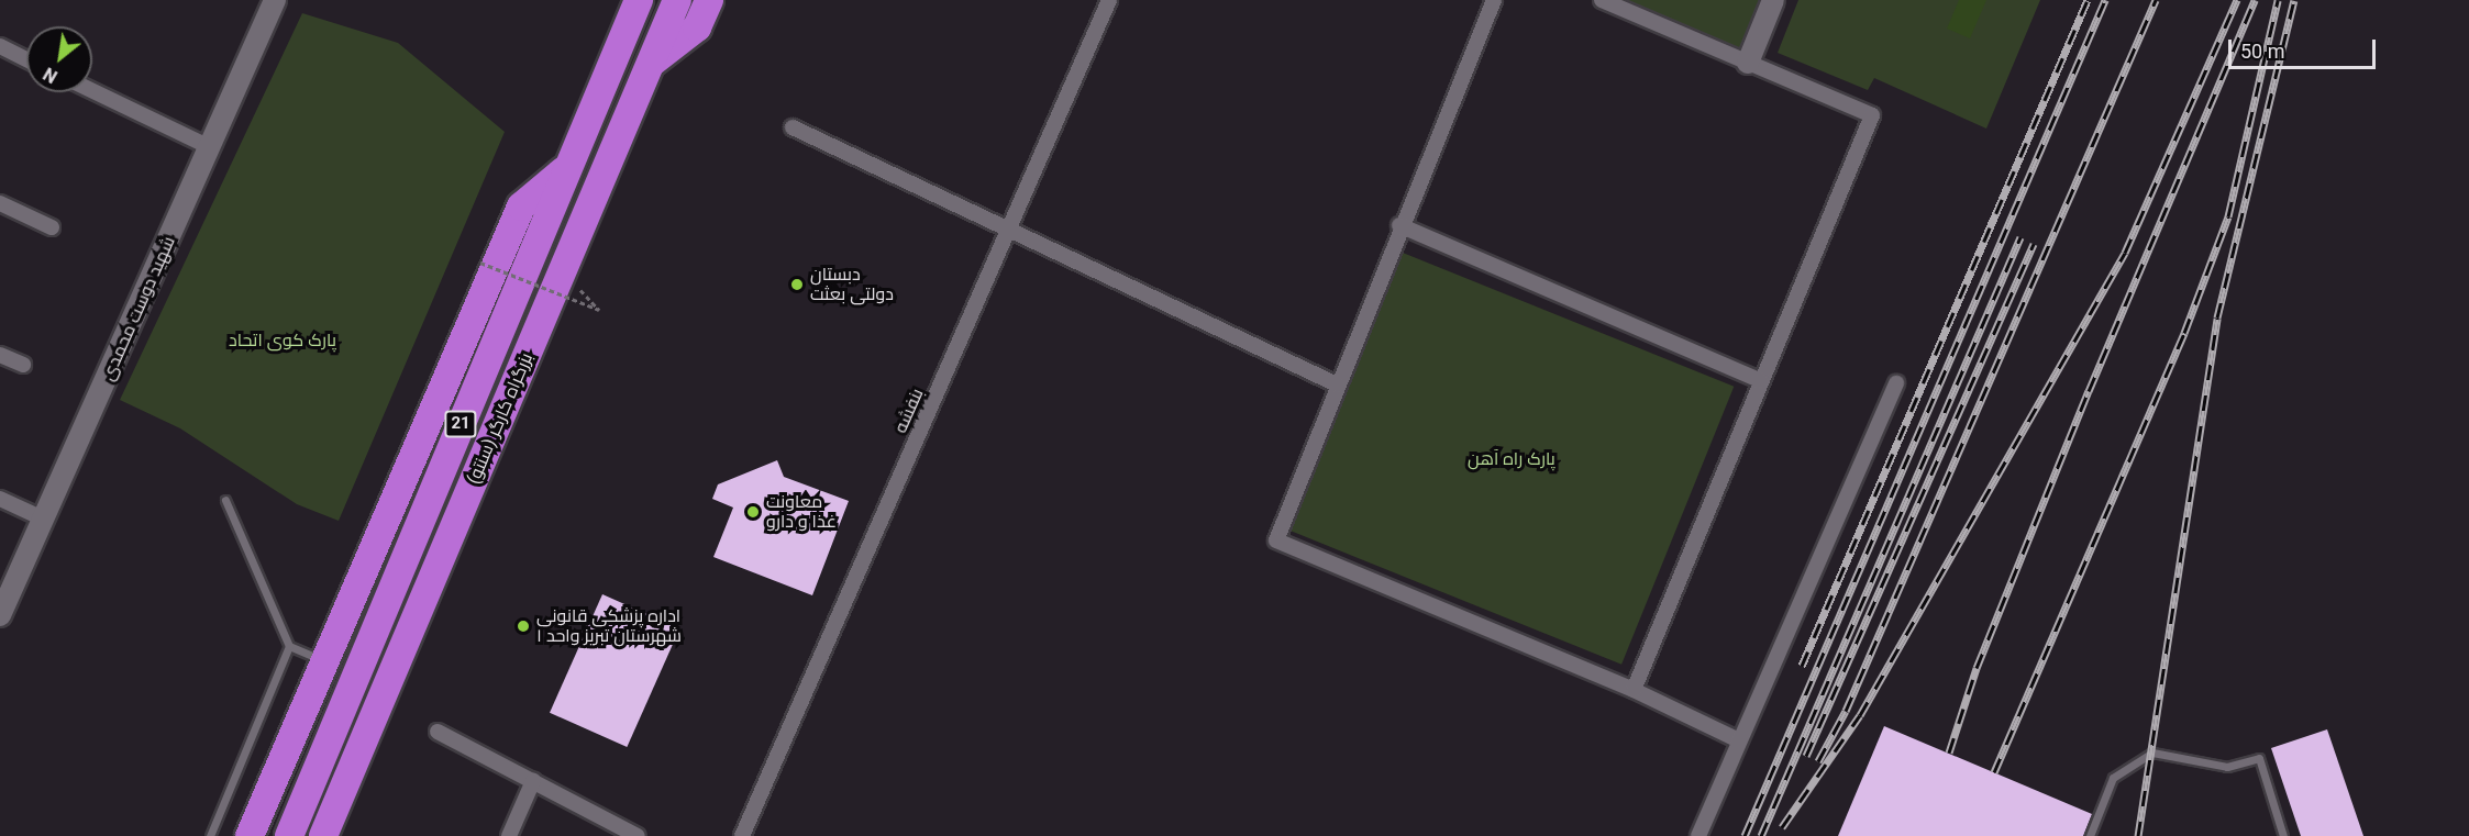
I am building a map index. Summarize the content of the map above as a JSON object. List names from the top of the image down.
{
  "streets": {
    "highway": ["بزرگراه کارگر (سنتو)", "21"],
    "main road": ["شهید دوست محمدی"],
    "street": ["بنفشه"]
  },
  "crossings": [
    ["بزرگراه کارگر (سنتو)", "21"]
  ],
  "parks": ["پارک کوی اتحاد", "پارک راه آهن"],
  "places": ["دبستان دولتی بعثت", "معاونت غذا و دارو", "اداره پزشکی قانونی شهرستان تبریز واحد ۱"],
  "scale_bar": "50 m",
  "north": "bottom left"
}
